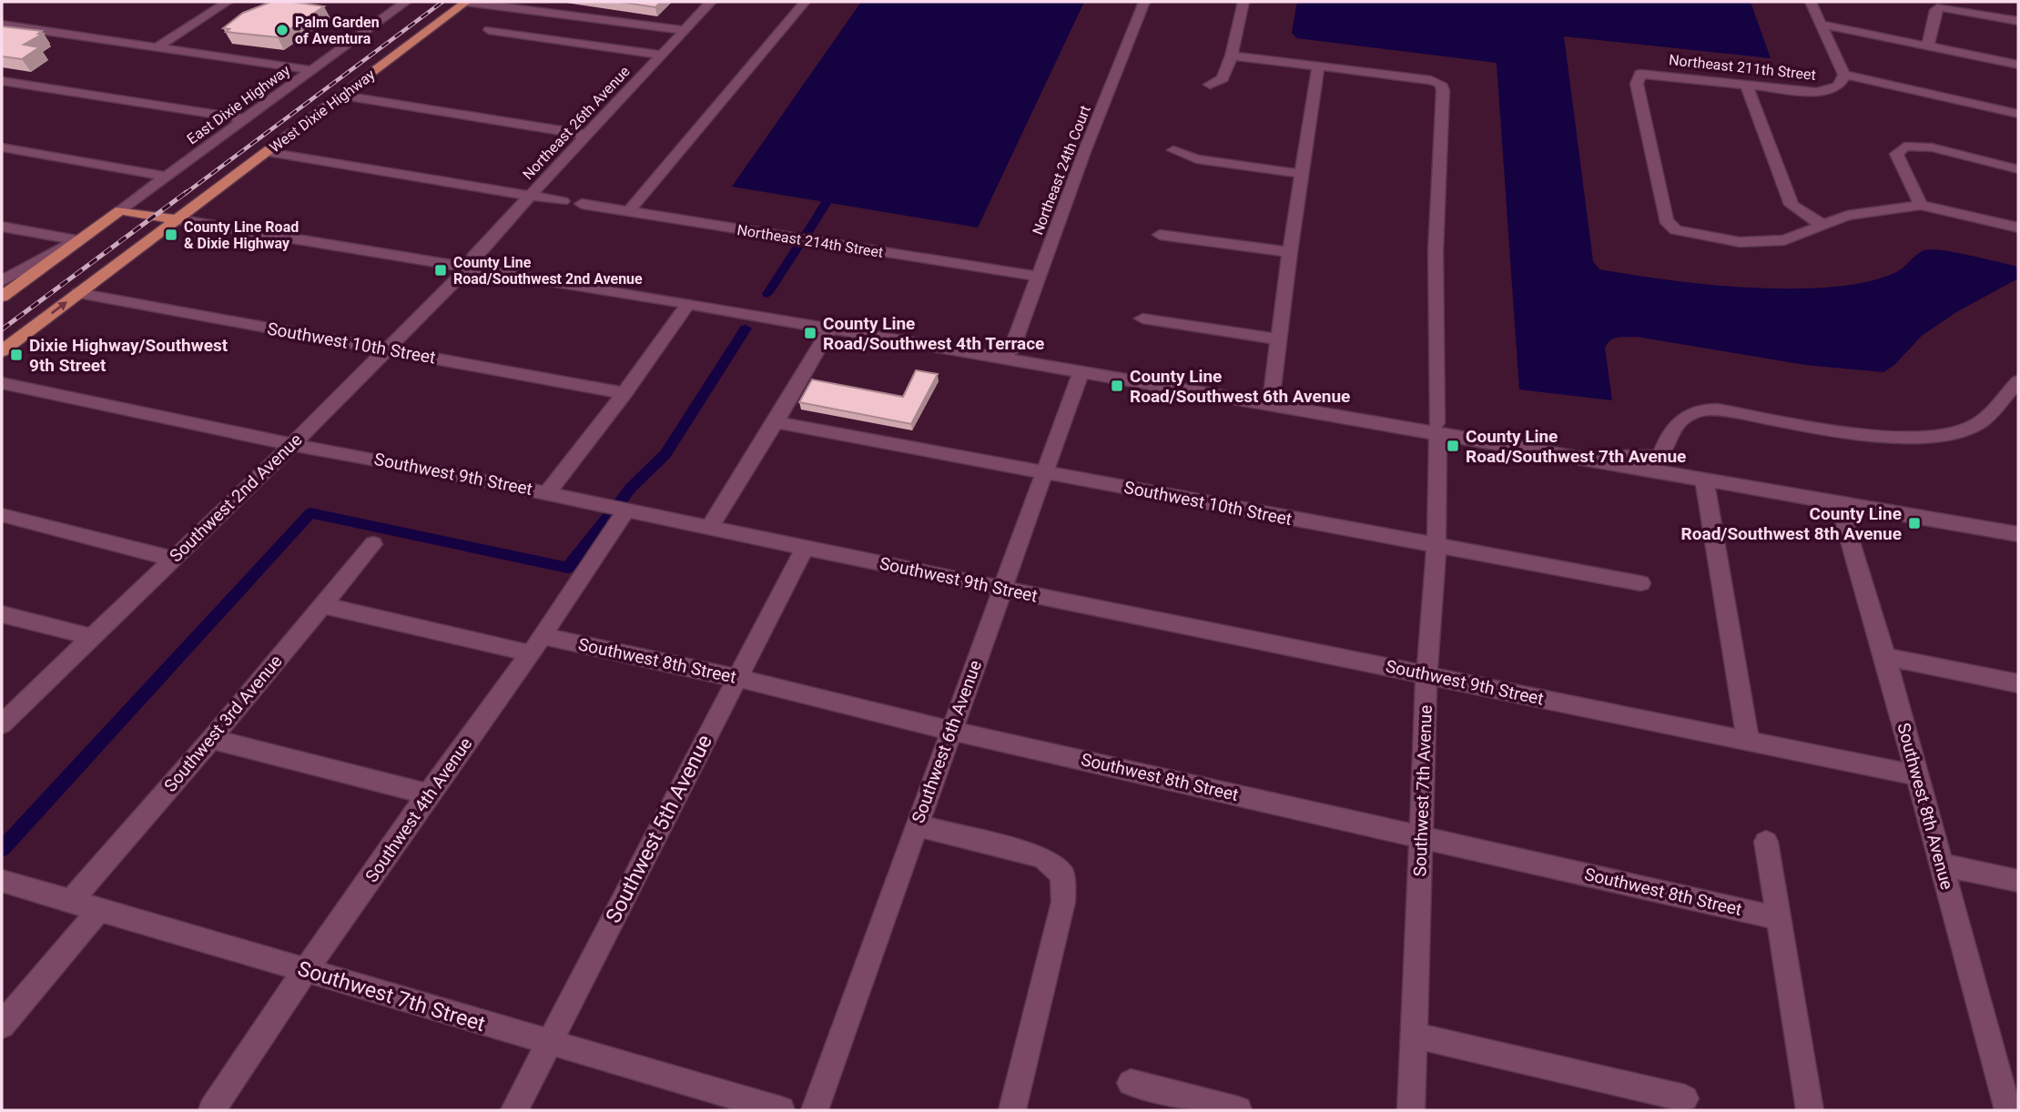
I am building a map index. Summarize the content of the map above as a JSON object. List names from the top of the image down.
{
  "streets": {
    "main road": ["West Dixie Highway"],
    "street": [
      "Northeast 211th Street",
      "East Dixie Highway",
      "Northeast 26th Avenue",
      "Northeast 24th Court",
      "Northeast 214th Street",
      "Southwest 10th Street",
      "Southwest 9th Street",
      "Southwest 2nd Avenue",
      "Southwest 8th Street",
      "Southwest 3rd Avenue",
      "Southwest 6th Avenue",
      "Southwest 7th Avenue",
      "Southwest 8th Avenue",
      "Southwest 4th Avenue",
      "Southwest 5th Avenue",
      "Southwest 7th Street"
    ]
  },
  "crossings": [
    ["West Dixie Highway", "Southwest 10th Street"],
    ["Northeast 26th Avenue", "Southwest 2nd Avenue"],
    ["Northeast 24th Court", "Northeast 214th Street"],
    ["Southwest 10th Street", "Southwest 2nd Avenue"],
    ["Southwest 10th Street", "Southwest 6th Avenue"],
    ["Southwest 10th Street", "Southwest 7th Avenue"],
    ["Southwest 9th Street", "Southwest 2nd Avenue"],
    ["Southwest 9th Street", "Southwest 6th Avenue"],
    ["Southwest 9th Street", "Southwest 7th Avenue"],
    ["Southwest 9th Street", "Southwest 8th Avenue"],
    ["Southwest 9th Street", "Southwest 4th Avenue"],
    ["Southwest 9th Street", "Southwest 5th Avenue"],
    ["Southwest 8th Street", "Southwest 3rd Avenue"],
    ["Southwest 8th Street", "Southwest 6th Avenue"],
    ["Southwest 8th Street", "Southwest 7th Avenue"],
    ["Southwest 8th Street", "Southwest 4th Avenue"],
    ["Southwest 8th Street", "Southwest 5th Avenue"],
    ["Southwest 3rd Avenue", "Southwest 7th Street"],
    ["Southwest 4th Avenue", "Southwest 7th Street"],
    ["Southwest 5th Avenue", "Southwest 7th Street"]
  ],
  "places": {
    "other": ["Palm Garden of Aventura"],
    "transit": [
      "County Line Road & Dixie Highway",
      "County Line Road/Southwest 2nd Avenue",
      "County Line Road/Southwest 4th Terrace",
      "Dixie Highway/Southwest 9th Street",
      "County Line Road/Southwest 6th Avenue",
      "County Line Road/Southwest 7th Avenue",
      "County Line Road/Southwest 8th Avenue"
    ]
  }
}
